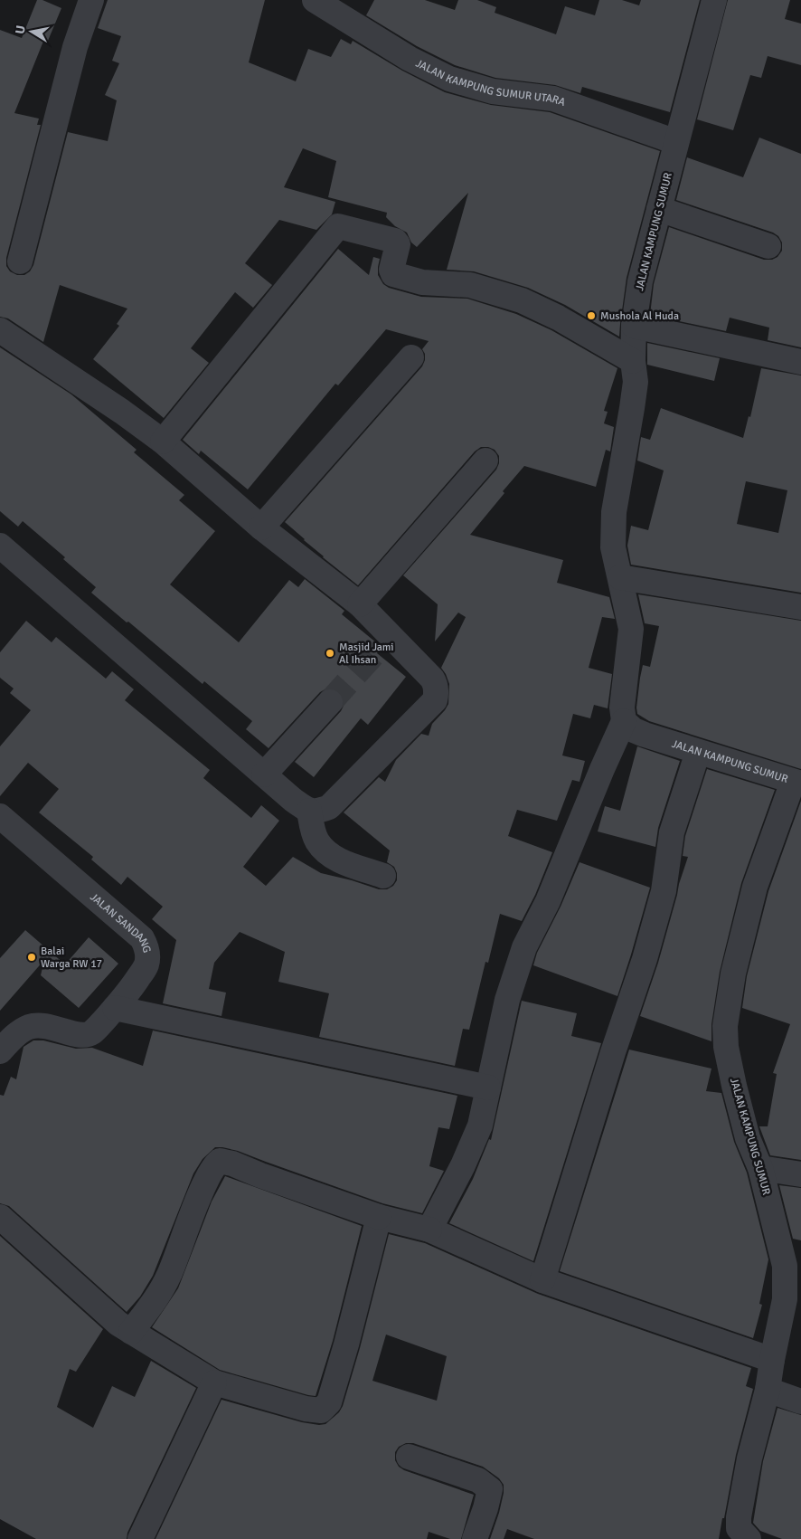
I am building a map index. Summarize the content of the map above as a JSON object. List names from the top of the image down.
{
  "streets": {
    "street": ["JALAN KAMPUNG SUMUR UTARA", "JALAN KAMPUNG SUMUR", "JALAN SANDANG"]
  },
  "crossings": [
    ["JALAN KAMPUNG SUMUR UTARA", "JALAN KAMPUNG SUMUR"]
  ],
  "places": ["Mushola Al Huda", "Masjid Jami Al Ihsan", "Balai Warga RW 17"],
  "north": "left"
}
